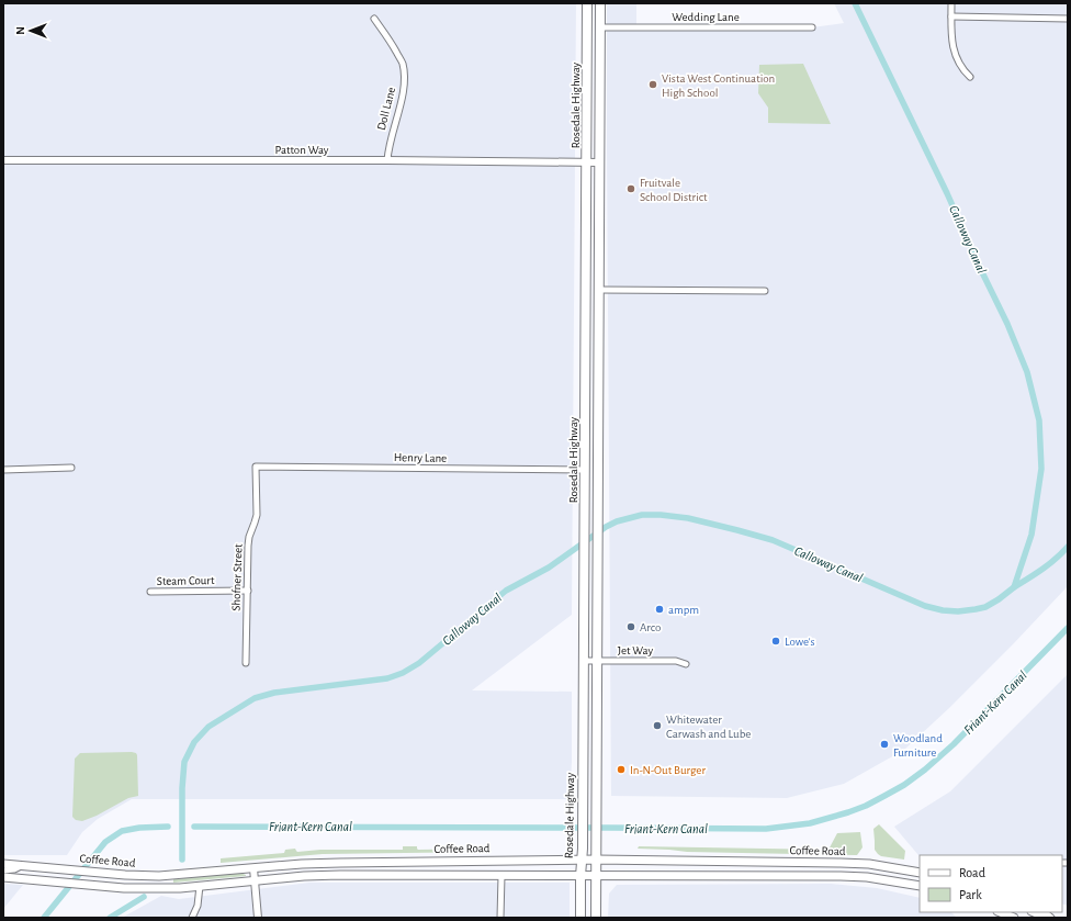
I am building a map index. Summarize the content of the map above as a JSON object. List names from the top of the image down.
{
  "streets": {
    "main road": ["Rosedale Highway", "Coffee Road"],
    "street": [
      "Wedding Lane",
      "Doll Lane",
      "Patton Way",
      "Henry Lane",
      "Shofner Street",
      "Steam Court",
      "Jet Way"
    ]
  },
  "crossings": [
    ["Wedding Lane", "Rosedale Highway"],
    ["Rosedale Highway", "Patton Way"],
    ["Rosedale Highway", "Henry Lane"],
    ["Rosedale Highway", "Jet Way"],
    ["Rosedale Highway", "Coffee Road"],
    ["Doll Lane", "Patton Way"],
    ["Henry Lane", "Shofner Street"],
    ["Shofner Street", "Steam Court"]
  ],
  "water": ["Calloway Canal", "Friant-Kern Canal"],
  "places": [
    "Vista West Continuation High School",
    "Fruitvale School District",
    "ampm",
    "Arco",
    "Lowe's",
    "Whitewater Carwash and Lube",
    "Woodland Furniture",
    "In-N-Out Burger"
  ],
  "legend": ["Road", "Park"],
  "north": "left"
}
